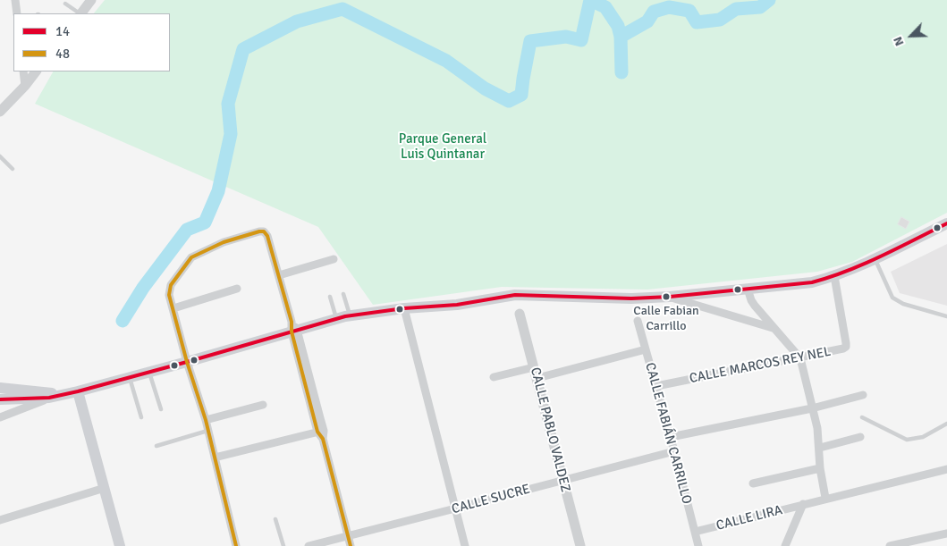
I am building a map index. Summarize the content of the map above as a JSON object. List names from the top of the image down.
{
  "streets": {
    "street": [
      "CALLE MARCOS REY NEL",
      "CALLE PABLO VALDEZ",
      "CALLE FABIÁN CARRILLO",
      "CALLE SUCRE",
      "CALLE LIRA"
    ]
  },
  "crossings": [
    ["CALLE MARCOS REY NEL", "CALLE FABIÁN CARRILLO"],
    ["CALLE PABLO VALDEZ", "CALLE SUCRE"],
    ["CALLE FABIÁN CARRILLO", "CALLE SUCRE"],
    ["CALLE FABIÁN CARRILLO", "CALLE LIRA"]
  ],
  "parks": ["Parque General Luis Quintanar"],
  "places": ["Calle Fabian Carrillo"],
  "lines": ["transit line 14", "transit line 48"],
  "legend": ["14", "48"],
  "north": "bottom left"
}
